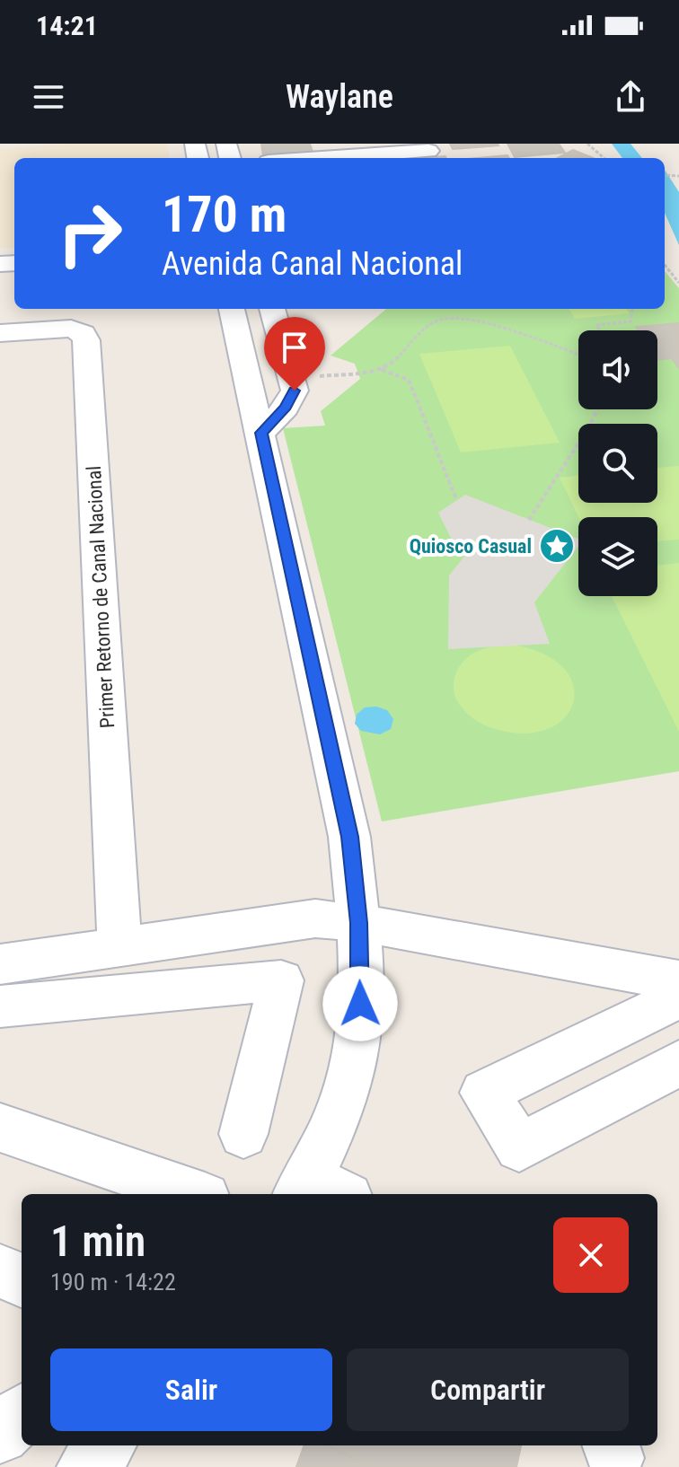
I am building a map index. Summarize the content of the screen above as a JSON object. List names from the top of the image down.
{
  "streets": {
    "street": ["Primer Retorno de Canal Nacional"]
  },
  "places": {
    "place": ["Quiosco Casual"]
  },
  "page": {
    "status": "14:21",
    "header": "Waylane",
    "turn": ["170 m", "Avenida Canal Nacional"],
    "heading": ["1 min", "190 m · 14:22"],
    "buttons": ["Salir", "Compartir"]
  }
}
